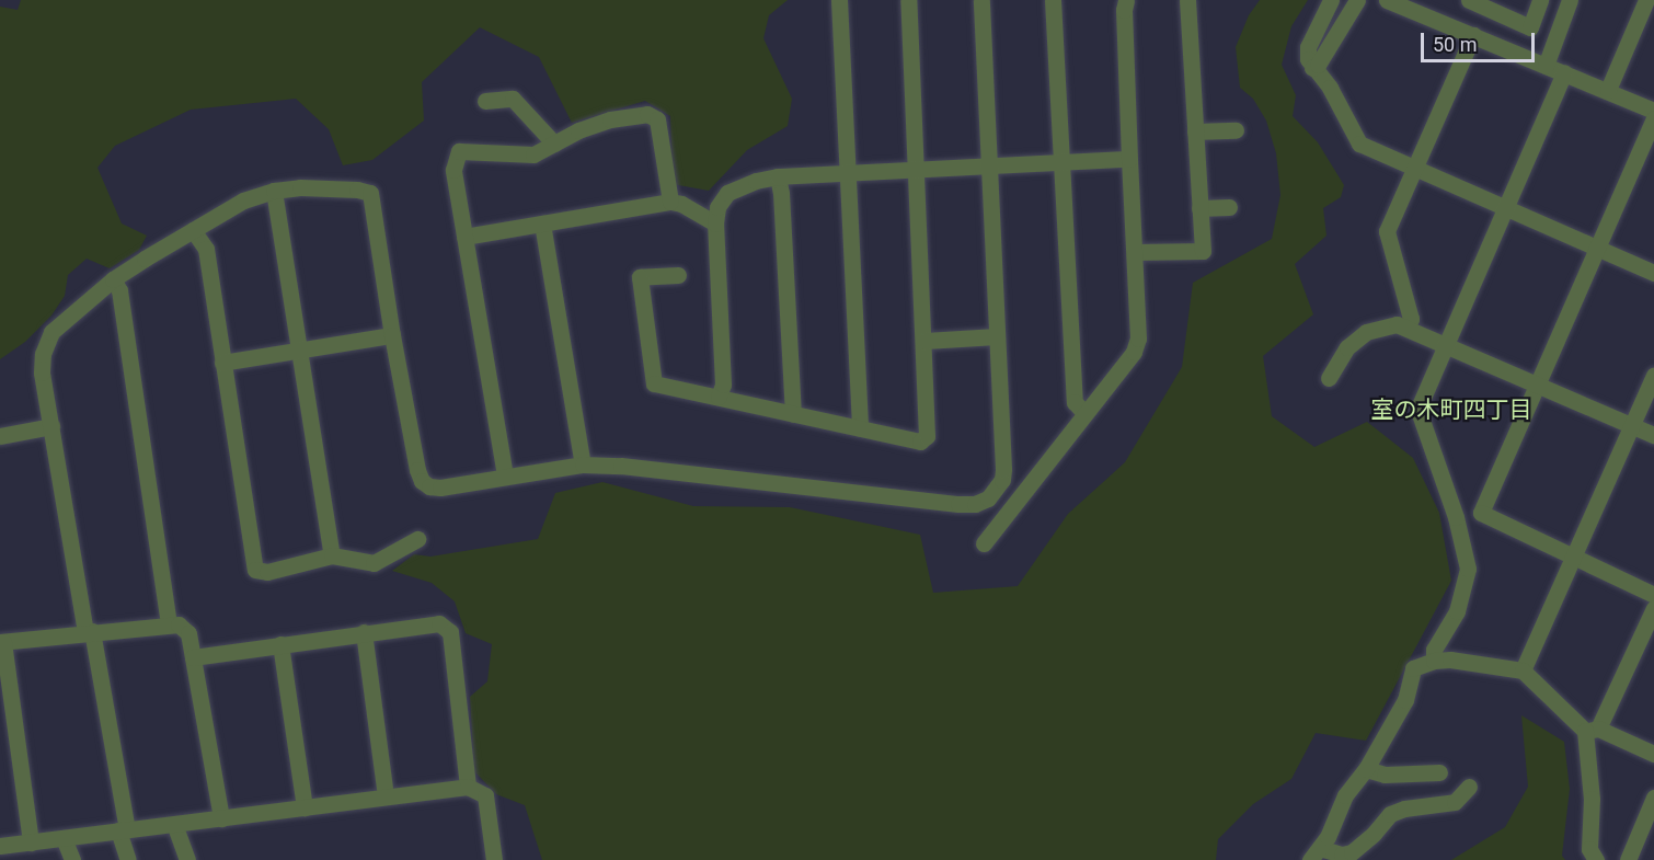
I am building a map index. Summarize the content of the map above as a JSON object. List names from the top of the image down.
{
  "districts": ["室の木町四丁目"],
  "scale_bar": "50 m"
}
